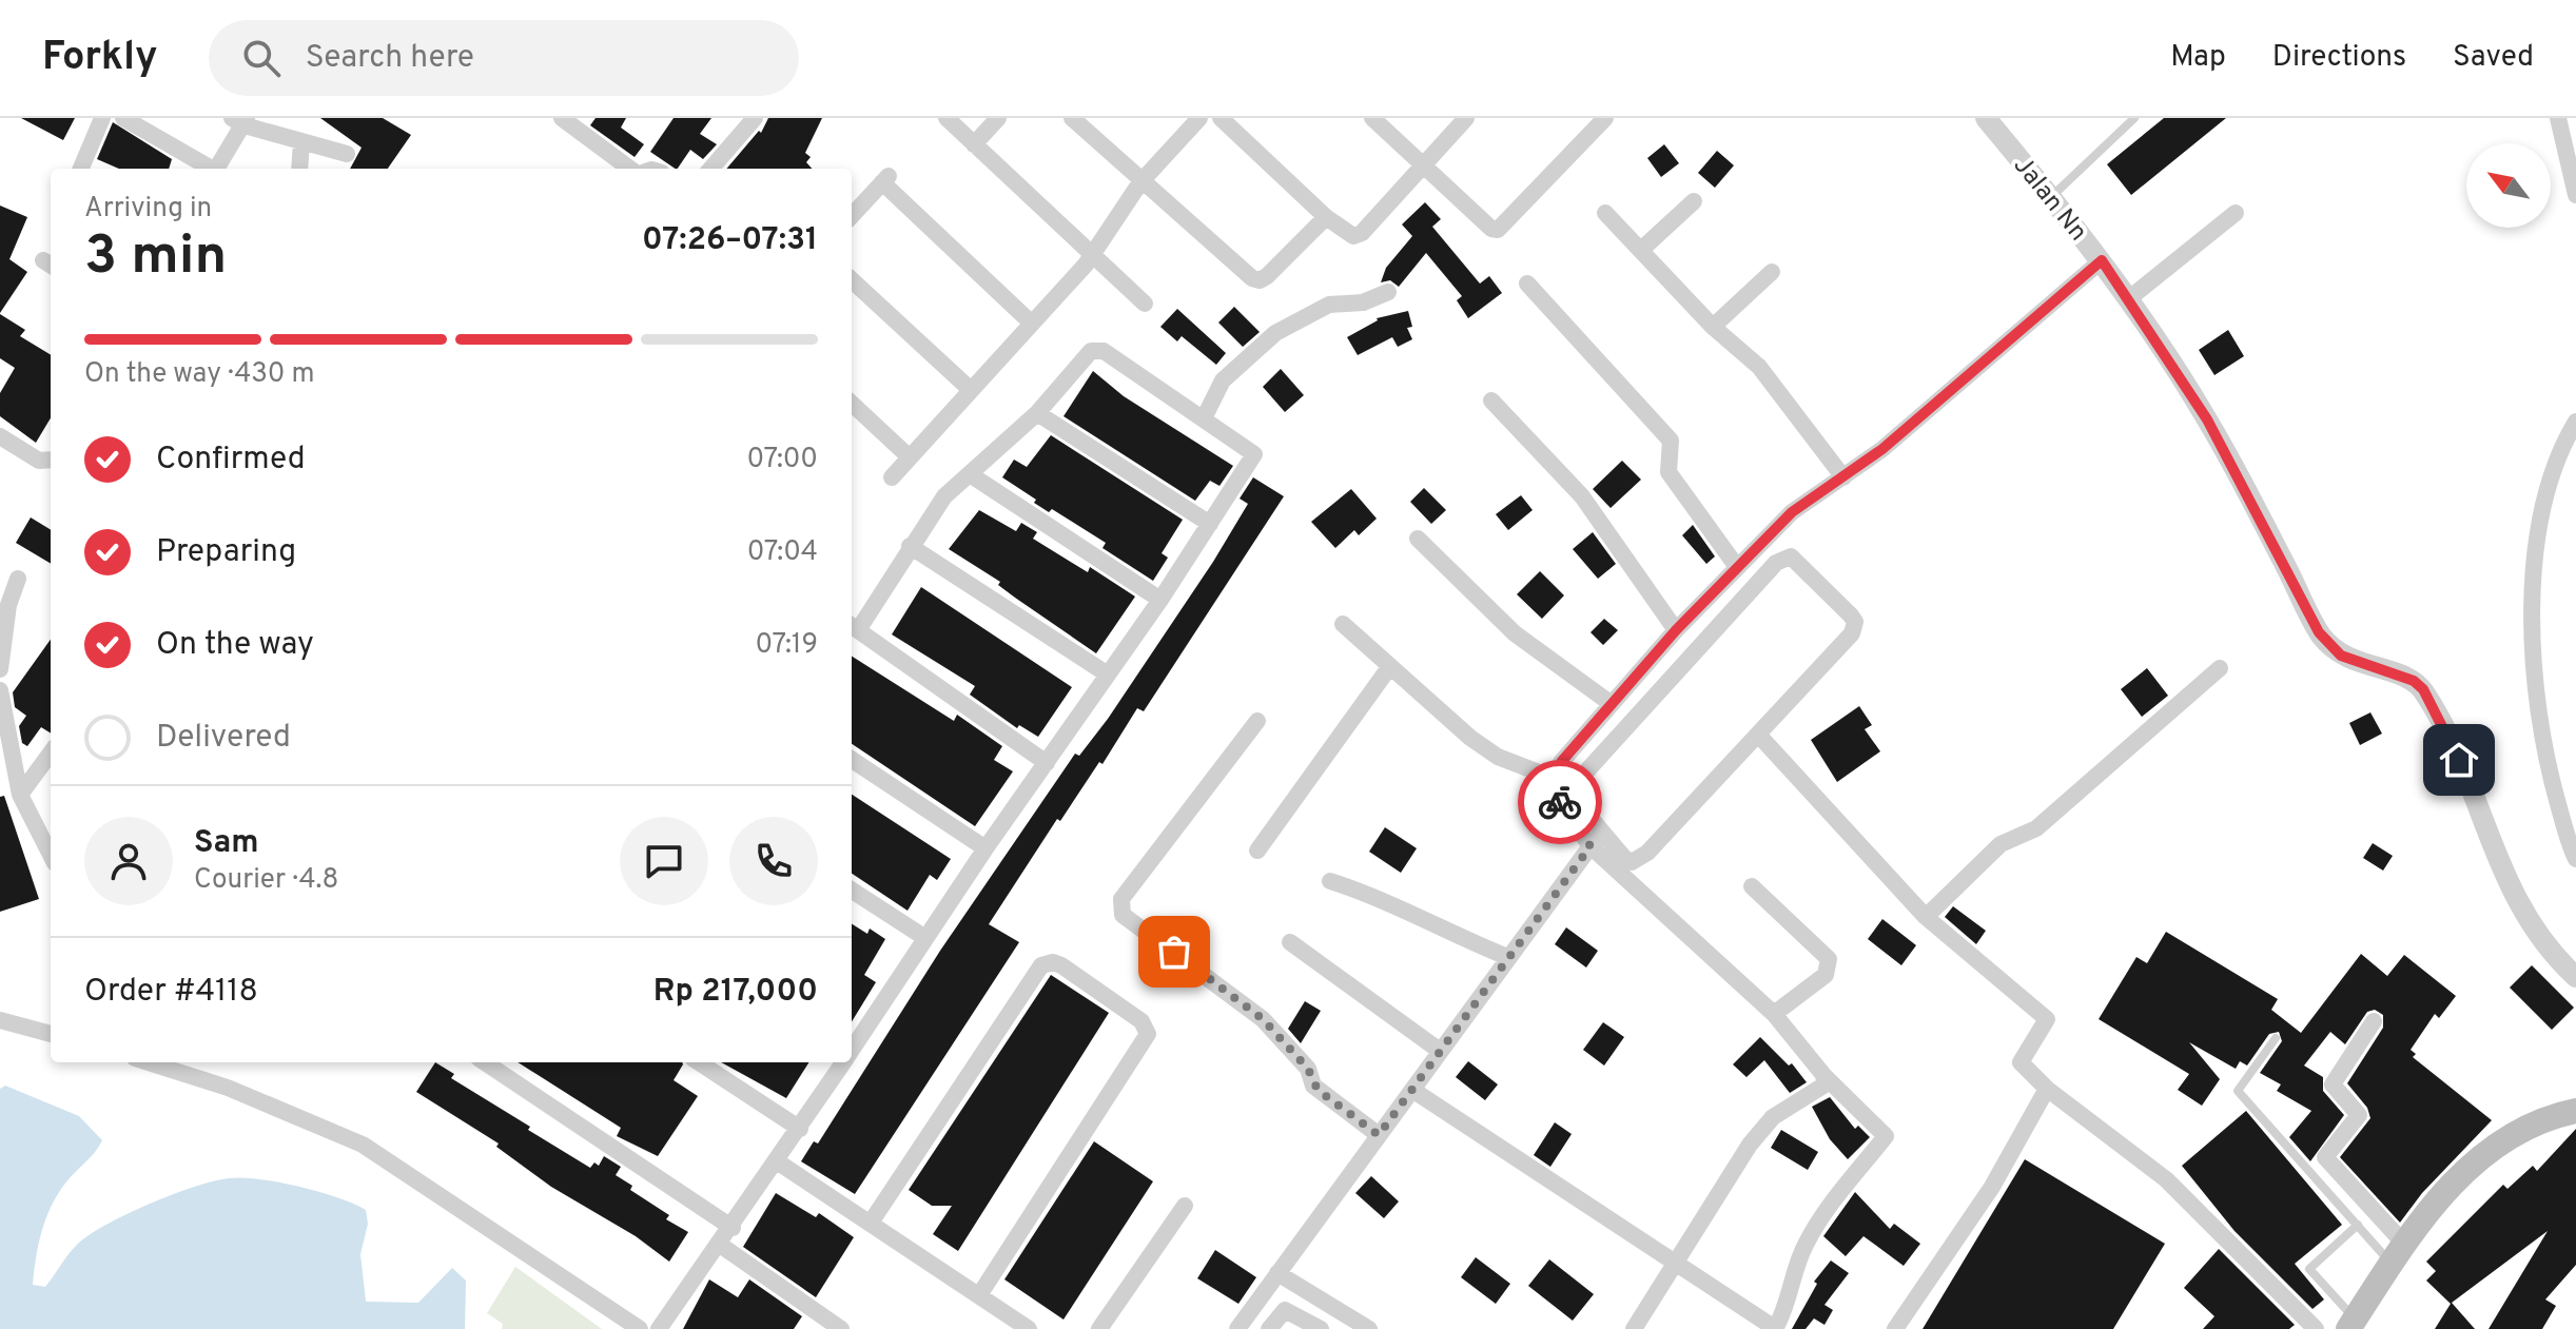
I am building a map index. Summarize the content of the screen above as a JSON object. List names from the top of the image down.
{
  "streets": {
    "street": ["Jalan Nn"]
  },
  "north": "top left",
  "page": {
    "header": "Forkly",
    "search": "Search here",
    "nav": ["Map", "Directions", "Saved"],
    "heading": ["3 min", "Arriving in", "07:26–07:31"],
    "panel": [
      "Sam",
      "Courier · 4.8",
      "Order #4118",
      "Rp 217,000"
    ],
    "bar": "On the way · 430 m",
    "list": [
      ["Confirmed", "07:00"],
      ["Preparing", "07:04"],
      ["On the way", "07:19"],
      "Delivered"
    ]
  }
}
